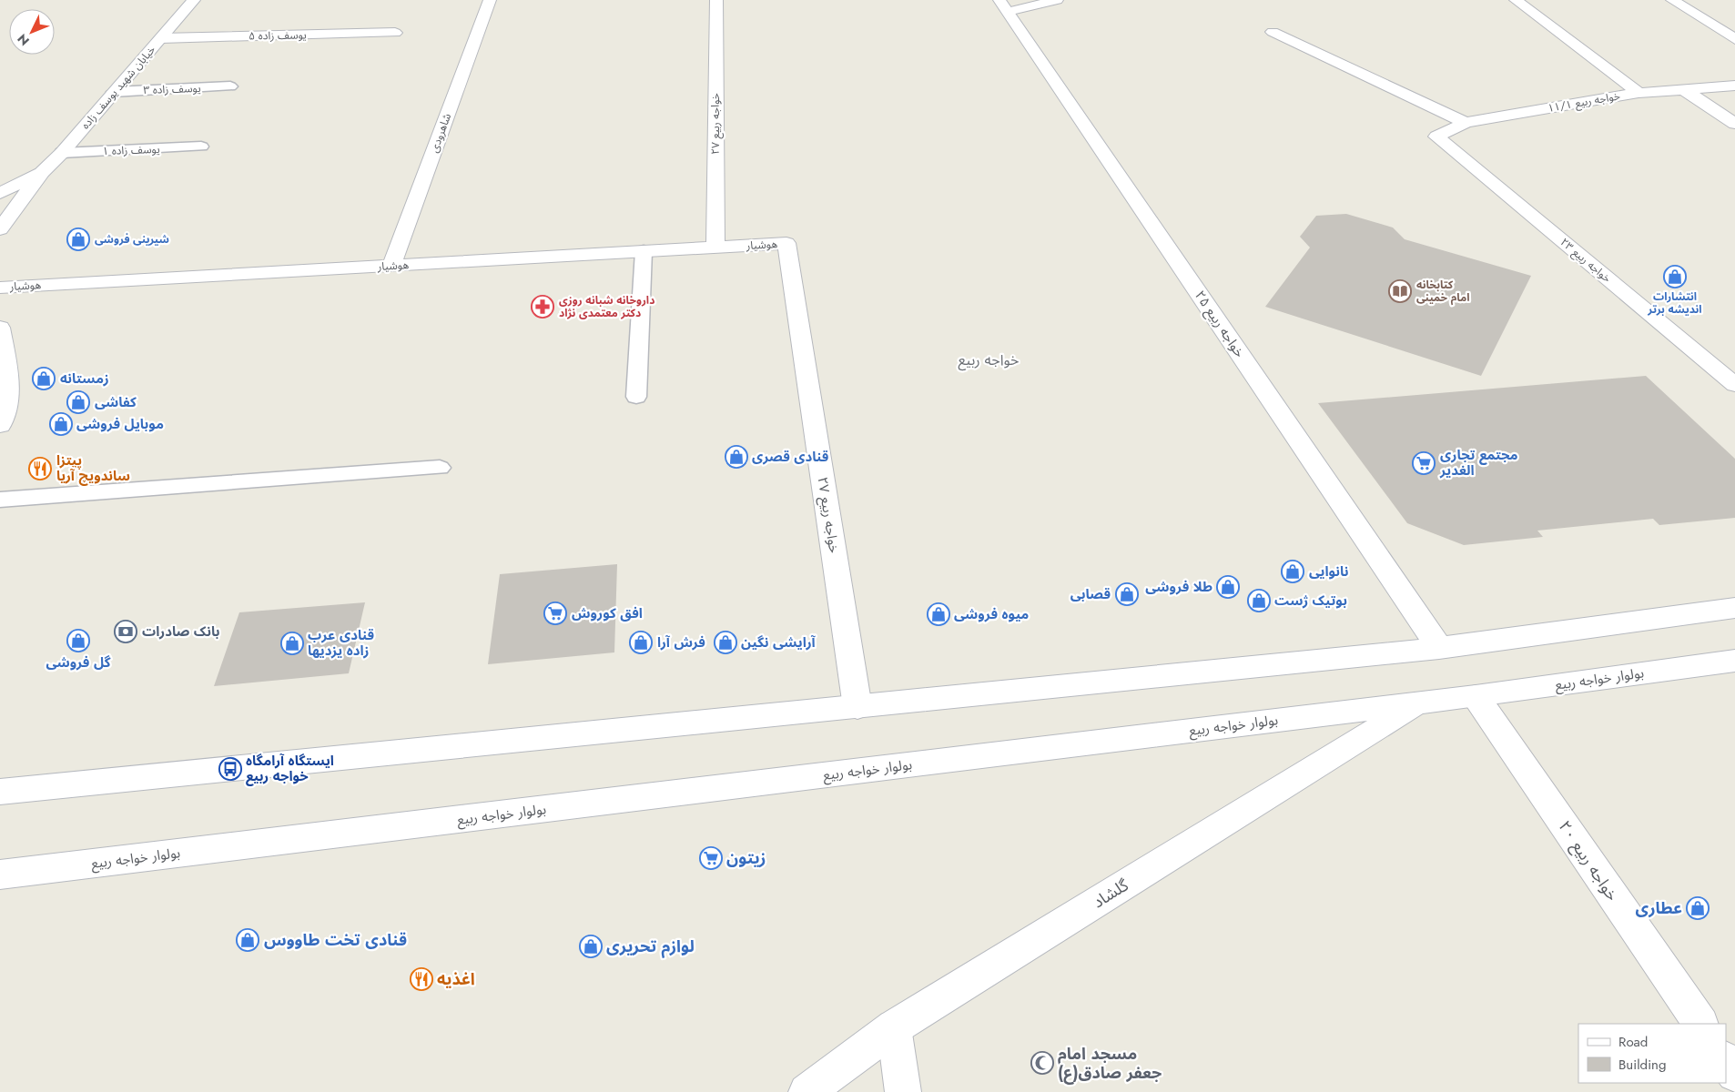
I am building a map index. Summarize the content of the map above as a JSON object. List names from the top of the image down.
{
  "streets": {
    "street": [
      "یوسف زاده ۵",
      "خیابان شهید یوسف زاده",
      "خواجه ربیع ۱۱/۱",
      "خواجه ربیع ۲۷",
      "شاهرودی",
      "هوشیار",
      "خواجه ربیع ۲۳",
      "خواجه ربیع ۲۵",
      "بولوار خواجه ربیع",
      "خواجه ربیع ۲۰",
      "گلشاد"
    ],
    "lane": ["یوسف زاده ۳", "یوسف زاده ۱"]
  },
  "crossings": [
    ["یوسف زاده ۵", "خیابان شهید یوسف زاده"],
    ["خیابان شهید یوسف زاده", "یوسف زاده ۳"],
    ["خیابان شهید یوسف زاده", "یوسف زاده ۱"],
    ["خواجه ربیع ۱۱/۱", "خواجه ربیع ۲۳"],
    ["خواجه ربیع ۲۷", "هوشیار"],
    ["شاهرودی", "هوشیار"],
    ["بولوار خواجه ربیع", "خواجه ربیع ۲۰"],
    ["بولوار خواجه ربیع", "گلشاد"]
  ],
  "districts": ["خواجه ربیع"],
  "places": {
    "shop": [
      "شیرینی فروشی",
      "انتشارات اندیشه برتر",
      "زمستانه",
      "کفاشی",
      "موبایل فروشی",
      "قنادی قصری",
      "نانوایی",
      "طلا فروشی",
      "قصابی",
      "بوتیک ژست",
      "میوه فروشی",
      "گل فروشی",
      "فرش آرا",
      "آرایشی نگین",
      "قنادی عرب زاده یزدیها",
      "عطاری",
      "قنادی تخت طاووس",
      "لوازم تحریری"
    ],
    "library": ["کتابخانه امام خمینی"],
    "pharmacy": ["داروخانه شبانه روزی دکتر معتمدی نژاد"],
    "supermarket": ["مجتمع تجاری الغدیر", "افق کوروش", "زیتون"],
    "restaurant": ["پیتزا ساندویچ آریا", "اغذیه"],
    "bank": ["بانک صادرات"],
    "bus stop": ["ایستگاه آرامگاه خواجه ربیع"],
    "mosque": ["مسجد امام جعفر صادق(ع)"]
  },
  "legend": ["Road", "Building"],
  "north": "bottom left"
}
